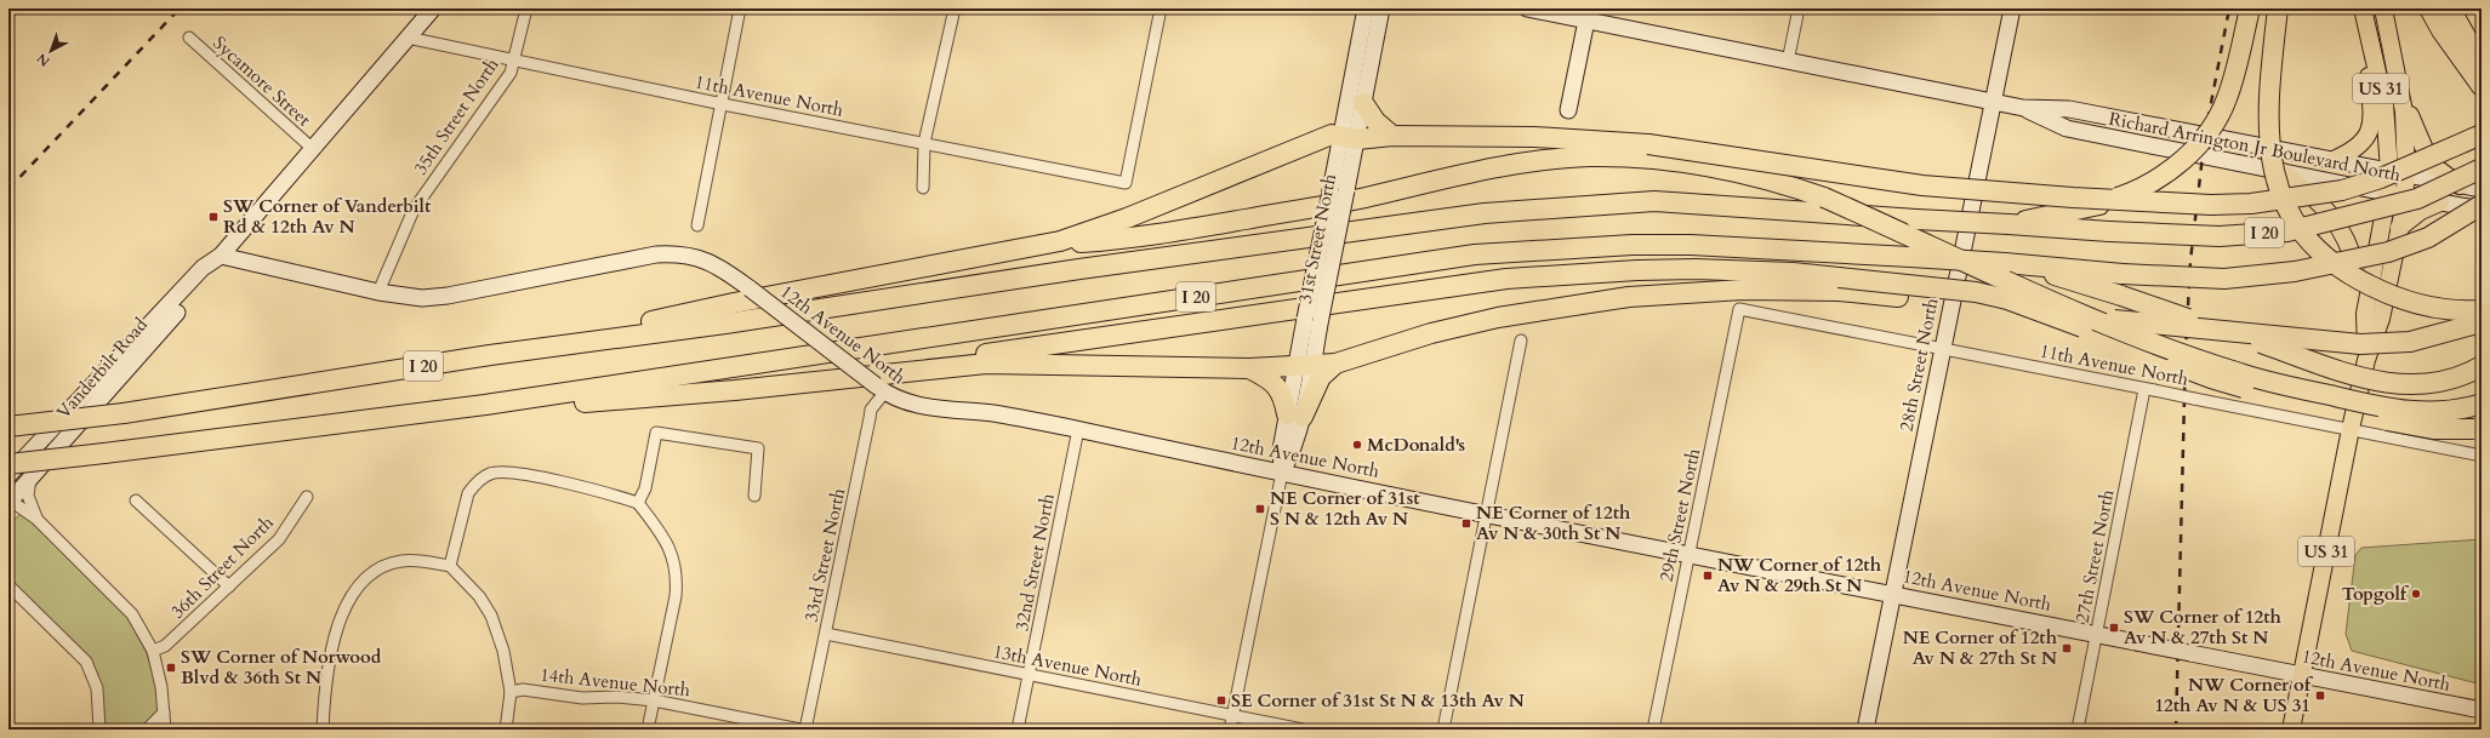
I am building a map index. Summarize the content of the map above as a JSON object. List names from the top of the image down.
{
  "streets": {
    "highway": ["I 20"],
    "main road": ["US 31"],
    "street": [
      "Sycamore Street",
      "11th Avenue North",
      "35th Street North",
      "Richard Arrington Jr Boulevard North",
      "31st Street North",
      "12th Avenue North",
      "28th Street North",
      "Vanderbilt Road",
      "29th Street North",
      "33rd Street North",
      "27th Street North",
      "32nd Street North",
      "36th Street North",
      "13th Avenue North",
      "14th Avenue North"
    ]
  },
  "crossings": [
    ["Sycamore Street", "Vanderbilt Road"],
    ["US 31", "11th Avenue North"],
    ["US 31", "Richard Arrington Jr Boulevard North"],
    ["US 31", "12th Avenue North"],
    ["11th Avenue North", "35th Street North"],
    ["11th Avenue North", "28th Street North"],
    ["11th Avenue North", "Vanderbilt Road"],
    ["11th Avenue North", "29th Street North"],
    ["11th Avenue North", "27th Street North"],
    ["35th Street North", "12th Avenue North"],
    ["Richard Arrington Jr Boulevard North", "28th Street North"],
    ["31st Street North", "12th Avenue North"],
    ["31st Street North", "13th Avenue North"],
    ["12th Avenue North", "28th Street North"],
    ["12th Avenue North", "Vanderbilt Road"],
    ["12th Avenue North", "29th Street North"],
    ["12th Avenue North", "33rd Street North"],
    ["12th Avenue North", "27th Street North"],
    ["12th Avenue North", "32nd Street North"],
    ["33rd Street North", "13th Avenue North"],
    ["32nd Street North", "13th Avenue North"]
  ],
  "places": {
    "transit": [
      "SW Corner of Vanderbilt Rd & 12th Av N",
      "NE Corner of 31st S N & 12th Av N",
      "NE Corner of 12th Av N & 30th St N",
      "NW Corner of 12th Av N & 29th St N",
      "SW Corner of 12th Av N & 27th St N",
      "NE Corner of 12th Av N & 27th St N",
      "SW Corner of Norwood Blvd & 36th St N",
      "NW Corner of 12th Av N & US 31",
      "SE Corner of 31st St N & 13th Av N"
    ],
    "other": ["McDonald's", "Topgolf"]
  },
  "north": "bottom left"
}
